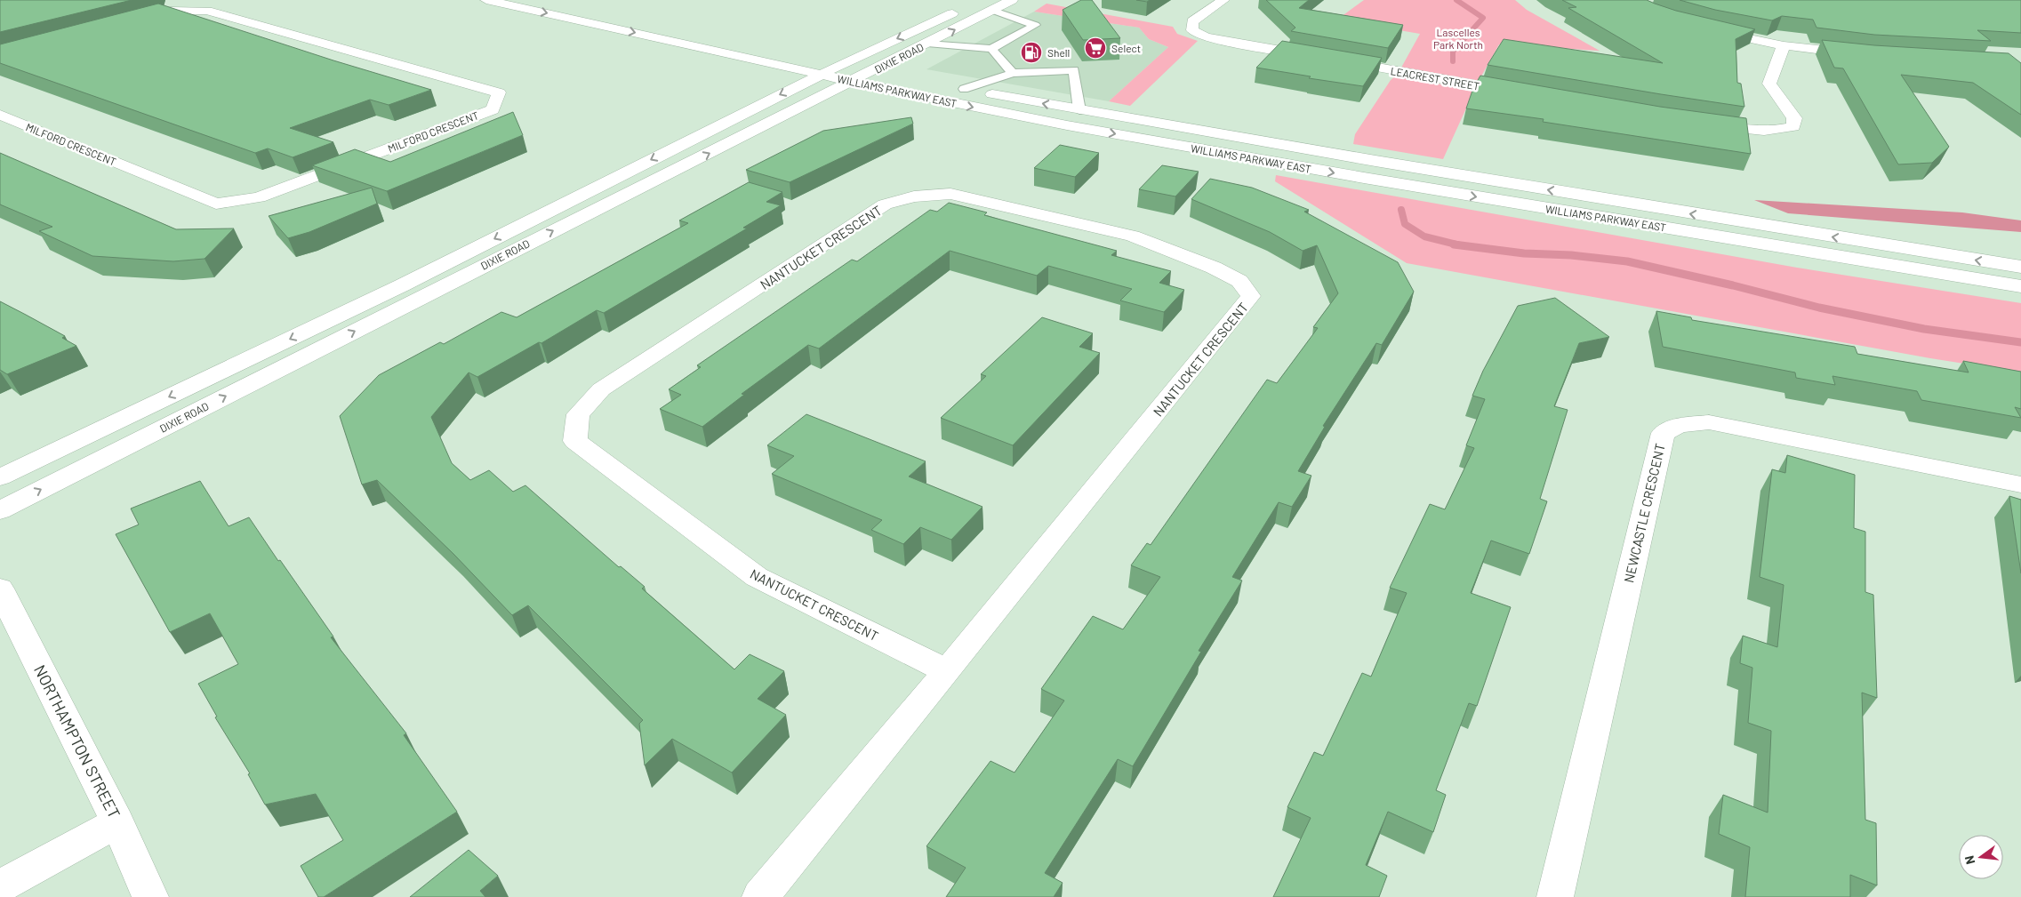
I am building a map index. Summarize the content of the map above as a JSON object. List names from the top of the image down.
{
  "streets": {
    "main road": [
      "DIXIE ROAD",
      "LEACREST STREET",
      "WILLIAMS PARKWAY EAST",
      "MILFORD CRESCENT",
      "NANTUCKET CRESCENT",
      "NEWCASTLE CRESCENT",
      "NORTHAMPTON STREET"
    ]
  },
  "crossings": [
    ["DIXIE ROAD", "WILLIAMS PARKWAY EAST"]
  ],
  "parks": ["Lascelles Park North"],
  "places": {
    "supermarket": ["Select"],
    "fuel station": ["Shell"]
  },
  "north": "left"
}
